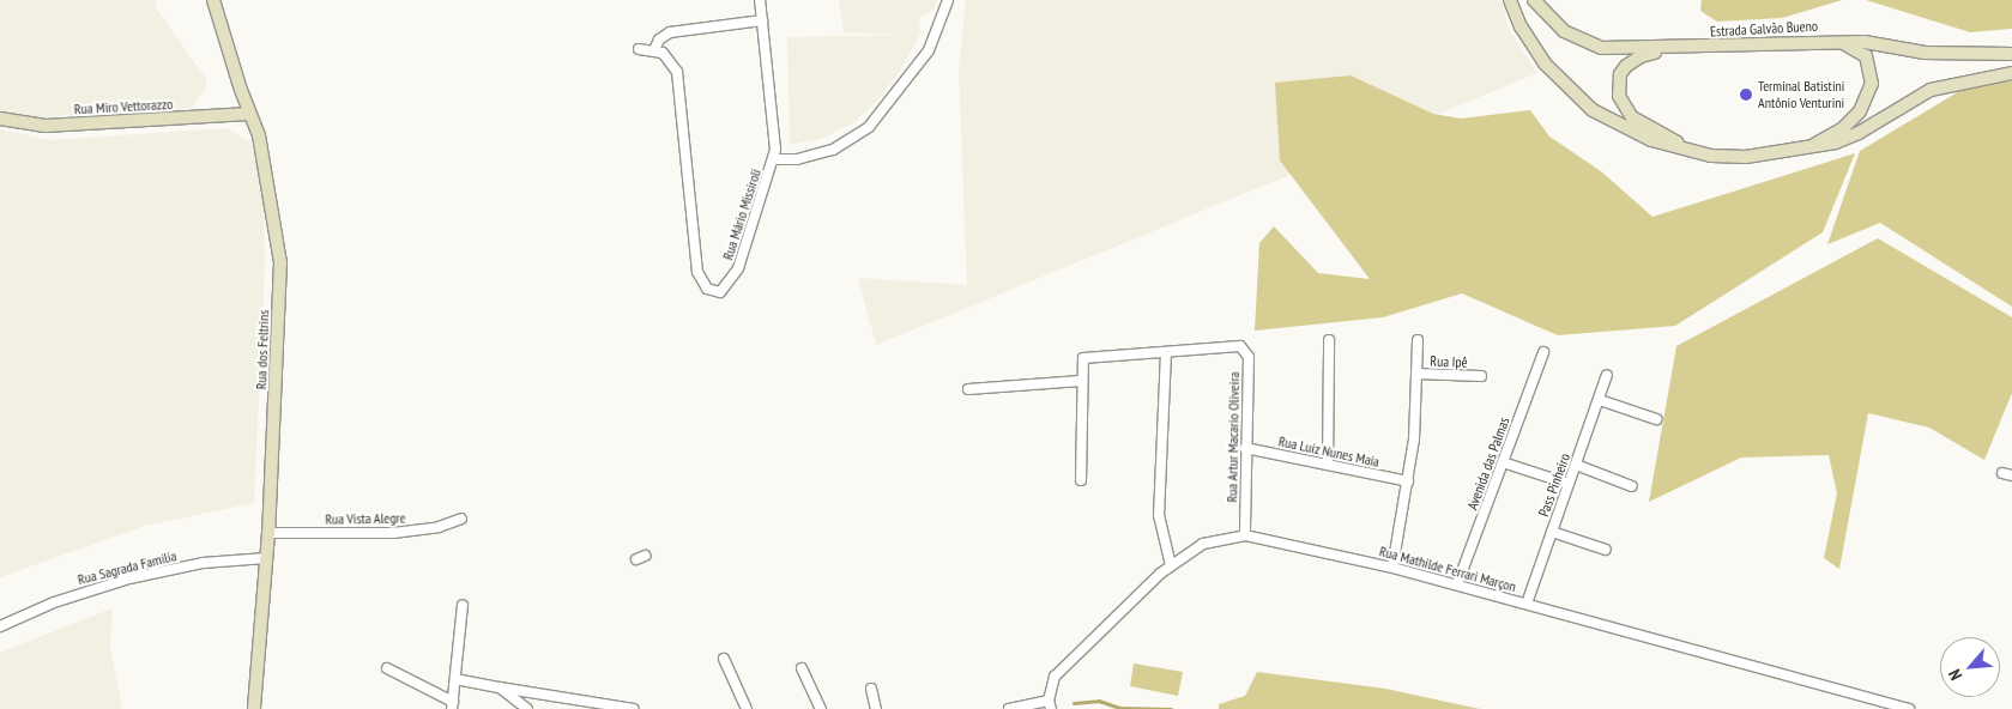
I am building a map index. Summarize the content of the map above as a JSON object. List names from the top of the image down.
{
  "streets": {
    "main road": ["Estrada Galvão Bueno", "Rua Miro Vettorazzo", "Rua dos Feltrins"],
    "street": [
      "Rua Mário Missiroli",
      "Rua Ipê",
      "Rua Artur Macario Oliveira",
      "Rua Luíz Nunes Maia",
      "Avenida das Palmas",
      "Pass Pinheiro",
      "Rua Vista Alegre",
      "Rua Sagrada Família",
      "Rua Mathilde Ferrari Marçon"
    ]
  },
  "crossings": [
    ["Rua Miro Vettorazzo", "Rua dos Feltrins"],
    ["Rua dos Feltrins", "Rua Vista Alegre"],
    ["Rua dos Feltrins", "Rua Sagrada Família"],
    ["Rua Artur Macario Oliveira", "Rua Luíz Nunes Maia"],
    ["Rua Artur Macario Oliveira", "Rua Mathilde Ferrari Marçon"],
    ["Avenida das Palmas", "Rua Mathilde Ferrari Marçon"],
    ["Pass Pinheiro", "Rua Mathilde Ferrari Marçon"]
  ],
  "places": ["Terminal Batistini Antônio Venturini"],
  "north": "bottom left"
}
